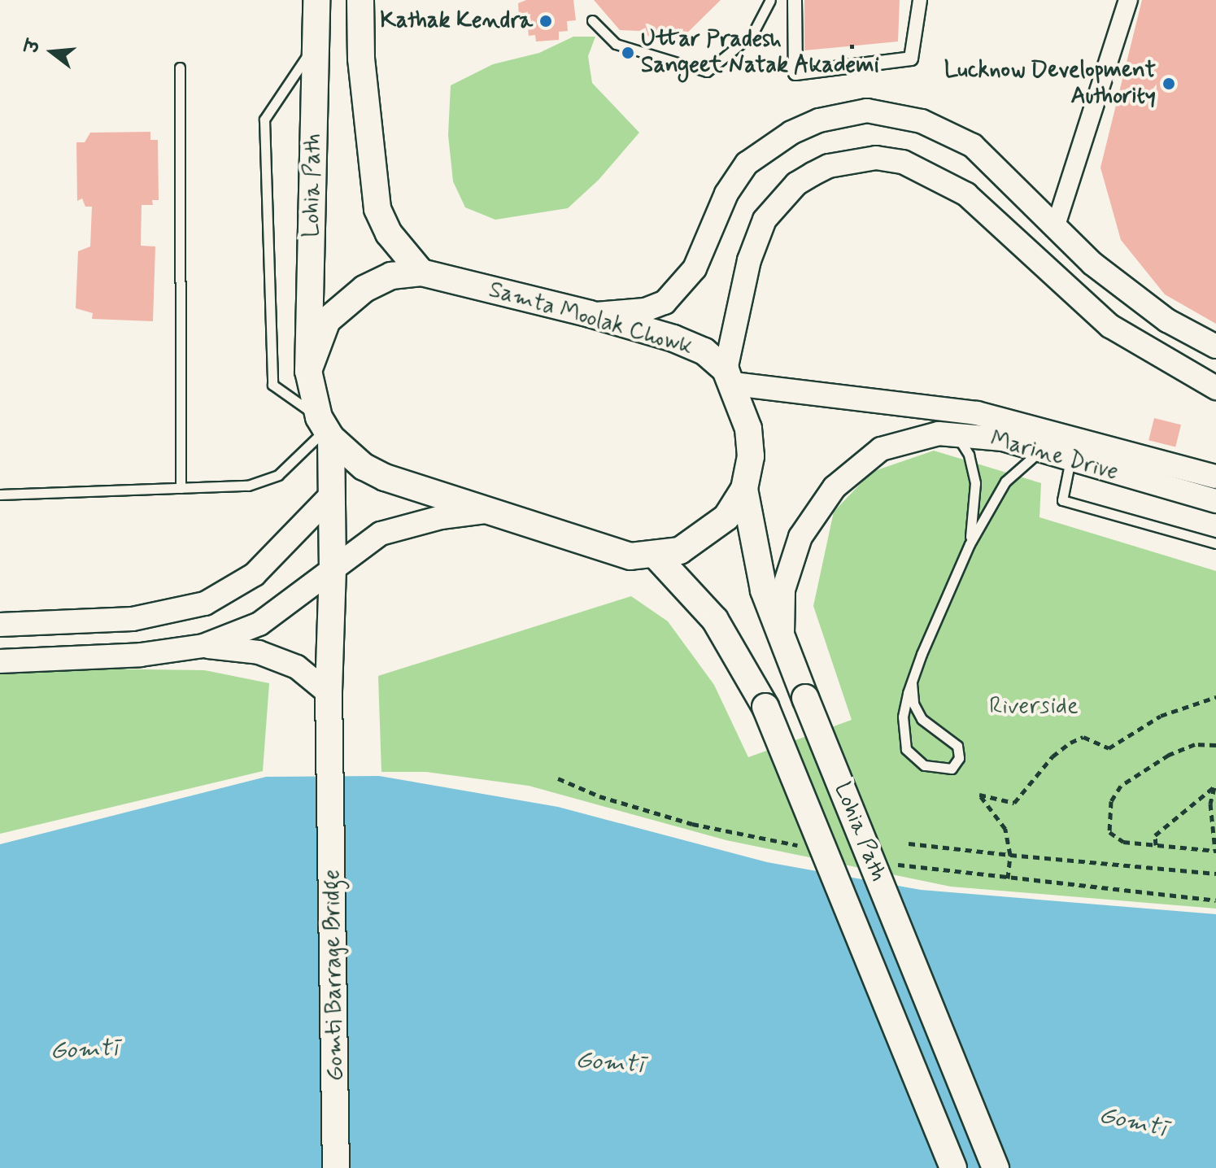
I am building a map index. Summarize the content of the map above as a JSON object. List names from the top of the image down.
{
  "streets": {
    "main road": ["Lohia Path", "Samta Moolak Chowk", "Gomti Barrage Bridge"],
    "street": ["Marine Drive"]
  },
  "crossings": [
    ["Lohia Path", "Samta Moolak Chowk"],
    ["Lohia Path", "Marine Drive"],
    ["Samta Moolak Chowk", "Marine Drive"],
    ["Samta Moolak Chowk", "Gomti Barrage Bridge"]
  ],
  "water": ["Gomtī"],
  "parks": ["Riverside"],
  "places": ["Kathak Kendra", "Uttar Pradesh Sangeet Natak Akademi", "Lucknow Development Authority"],
  "north": "left"
}
